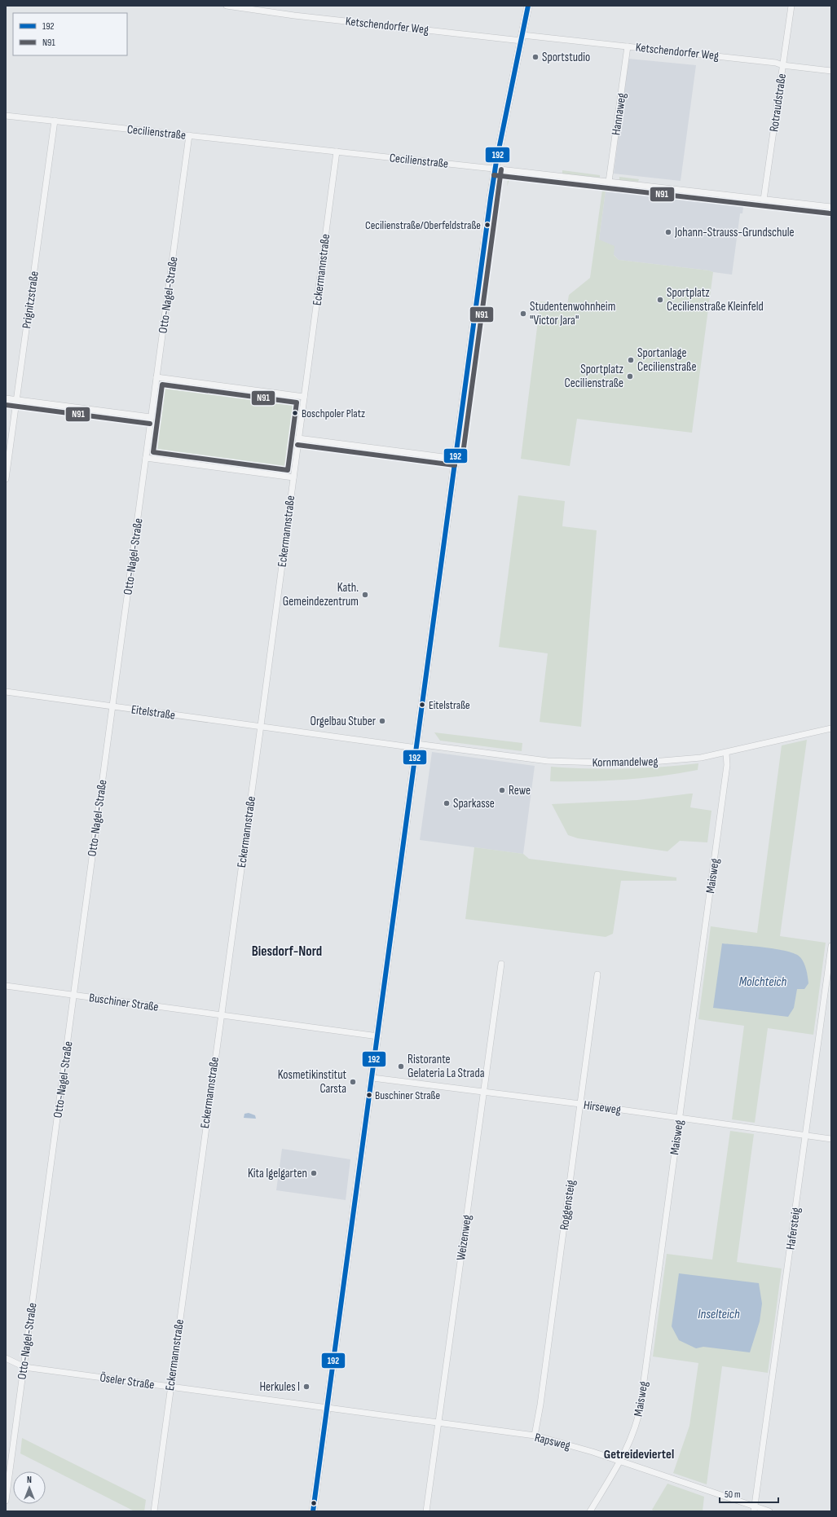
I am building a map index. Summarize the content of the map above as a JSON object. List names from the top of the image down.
{
  "streets": {
    "street": [
      "Ketschendorfer Weg",
      "Rotraudstraße",
      "Hannaweg",
      "Cecilienstraße",
      "Eckermannstraße",
      "Otto-Nagel-Straße",
      "Prignitzstraße",
      "Eitelstraße",
      "Kornmandelweg",
      "Maisweg",
      "Buschiner Straße",
      "Hirseweg",
      "Roggensteig",
      "Hafersteig",
      "Weizenweg",
      "Öseler Straße",
      "Rapsweg"
    ]
  },
  "crossings": [
    ["Ketschendorfer Weg", "Rotraudstraße"],
    ["Ketschendorfer Weg", "Hannaweg"],
    ["Rotraudstraße", "Cecilienstraße"],
    ["Hannaweg", "Cecilienstraße"],
    ["Cecilienstraße", "Eckermannstraße"],
    ["Cecilienstraße", "Otto-Nagel-Straße"],
    ["Cecilienstraße", "Prignitzstraße"],
    ["Eckermannstraße", "Eitelstraße"],
    ["Eckermannstraße", "Buschiner Straße"],
    ["Eckermannstraße", "Öseler Straße"],
    ["Otto-Nagel-Straße", "Eitelstraße"],
    ["Otto-Nagel-Straße", "Buschiner Straße"],
    ["Otto-Nagel-Straße", "Öseler Straße"],
    ["Eitelstraße", "Kornmandelweg"],
    ["Kornmandelweg", "Maisweg"],
    ["Maisweg", "Hirseweg"],
    ["Maisweg", "Rapsweg"],
    ["Hirseweg", "Roggensteig"],
    ["Hirseweg", "Hafersteig"],
    ["Hirseweg", "Weizenweg"],
    ["Roggensteig", "Rapsweg"],
    ["Hafersteig", "Rapsweg"],
    ["Weizenweg", "Rapsweg"],
    ["Öseler Straße", "Rapsweg"]
  ],
  "districts": ["Biesdorf-Nord", "Getreideviertel"],
  "water": ["Molchteich", "Inselteich"],
  "places": [
    "Sportstudio",
    "Cecilienstraße/Oberfeldstraße",
    "Johann-Strauss-Grundschule",
    "Sportplatz Cecilienstraße Kleinfeld",
    "Studentenwohnheim \"Victor Jara\"",
    "Sportanlage Cecilienstraße",
    "Sportplatz Cecilienstraße",
    "Boschpoler Platz",
    "Kath. Gemeindezentrum",
    "Eitelstraße",
    "Orgelbau Stuber",
    "Rewe",
    "Sparkasse",
    "Ristorante Gelateria La Strada",
    "Kosmetikinstitut Carsta",
    "Buschiner Straße",
    "Kita Igelgarten",
    "Herkules I"
  ],
  "lines": ["transit line 192", "transit line N91"],
  "legend": ["192", "N91"],
  "scale_bar": "50 m",
  "north": "top"
}
